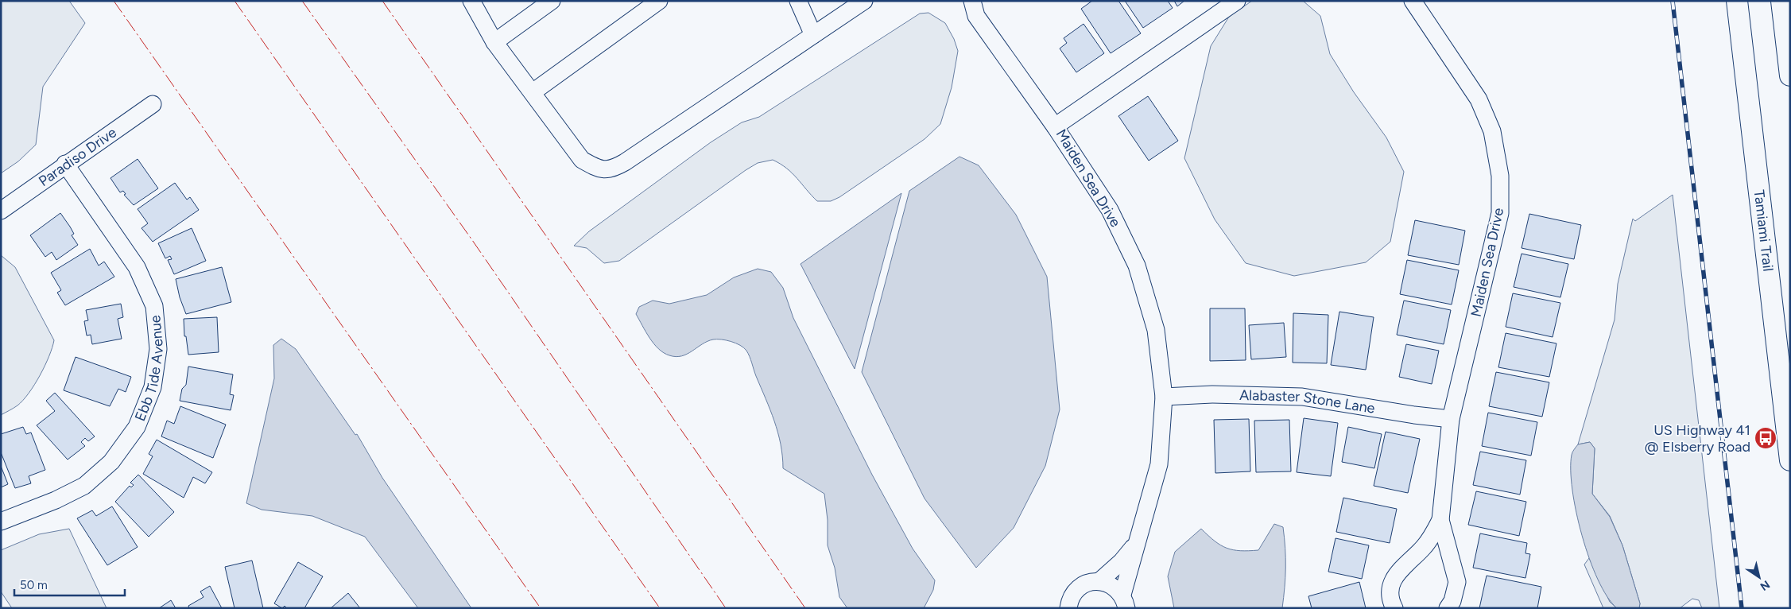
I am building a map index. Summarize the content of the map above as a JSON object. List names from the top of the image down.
{
  "streets": {
    "main road": ["Tamiami Trail"],
    "street": [
      "Paradiso Drive",
      "Maiden Sea Drive",
      "Ebb Tide Avenue",
      "Alabaster Stone Lane"
    ]
  },
  "crossings": [
    ["Paradiso Drive", "Ebb Tide Avenue"],
    ["Maiden Sea Drive", "Alabaster Stone Lane"]
  ],
  "places": {
    "bus stop": ["US Highway 41 @ Elsberry Road"]
  },
  "scale_bar": "50 m",
  "north": "bottom right"
}
